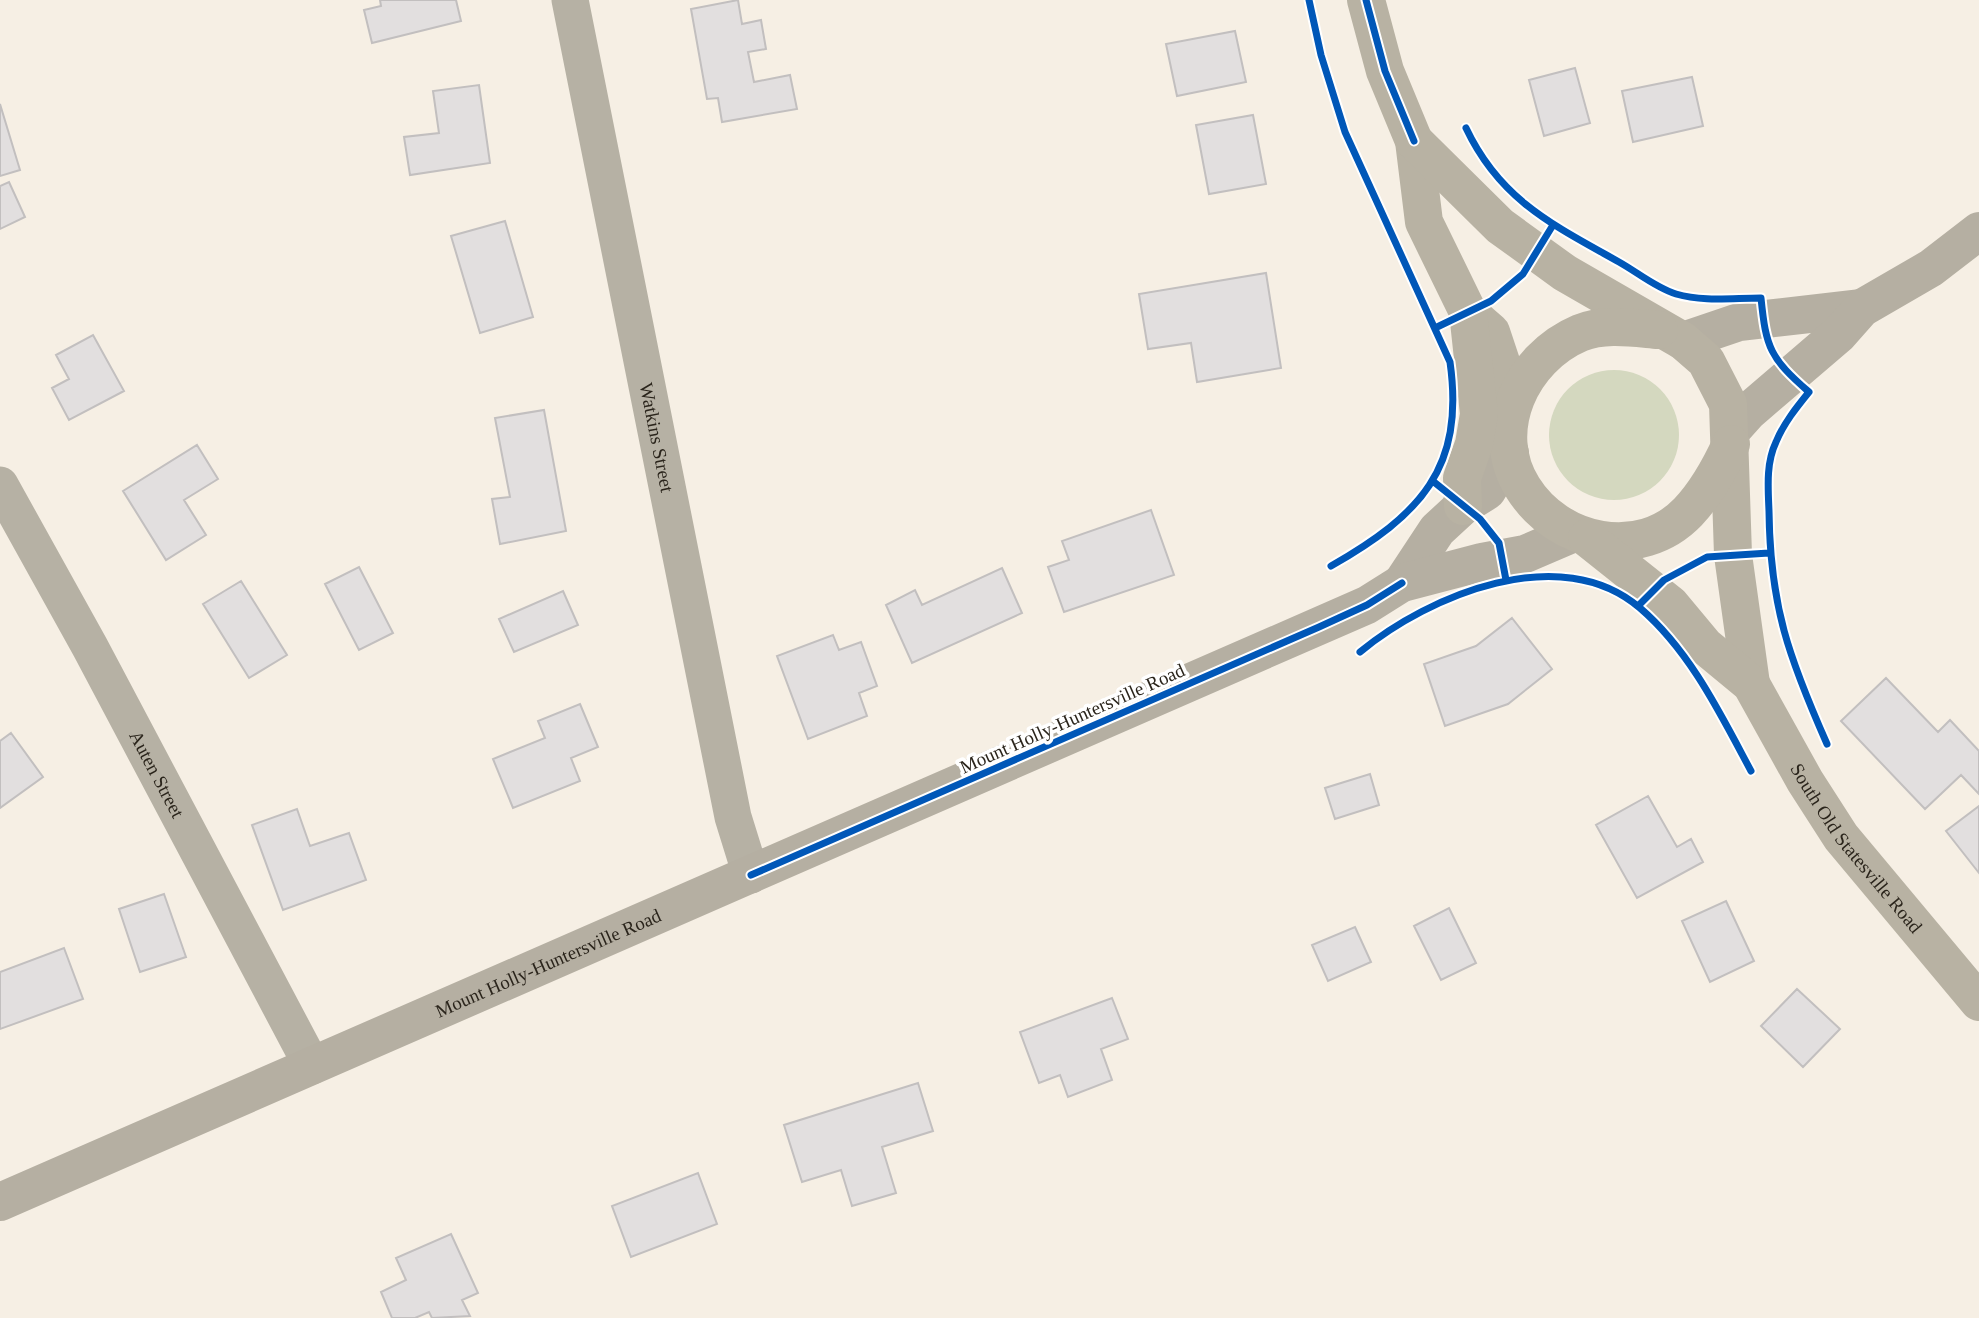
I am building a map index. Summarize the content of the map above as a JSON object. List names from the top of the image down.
{
  "streets": {
    "main road": ["Mount Holly-Huntersville Road", "South Old Statesville Road"],
    "street": ["Watkins Street", "Auten Street"]
  },
  "crossings": [
    ["Watkins Street", "Mount Holly-Huntersville Road"],
    ["Mount Holly-Huntersville Road", "Auten Street"],
    ["Mount Holly-Huntersville Road", "South Old Statesville Road"]
  ]
}
